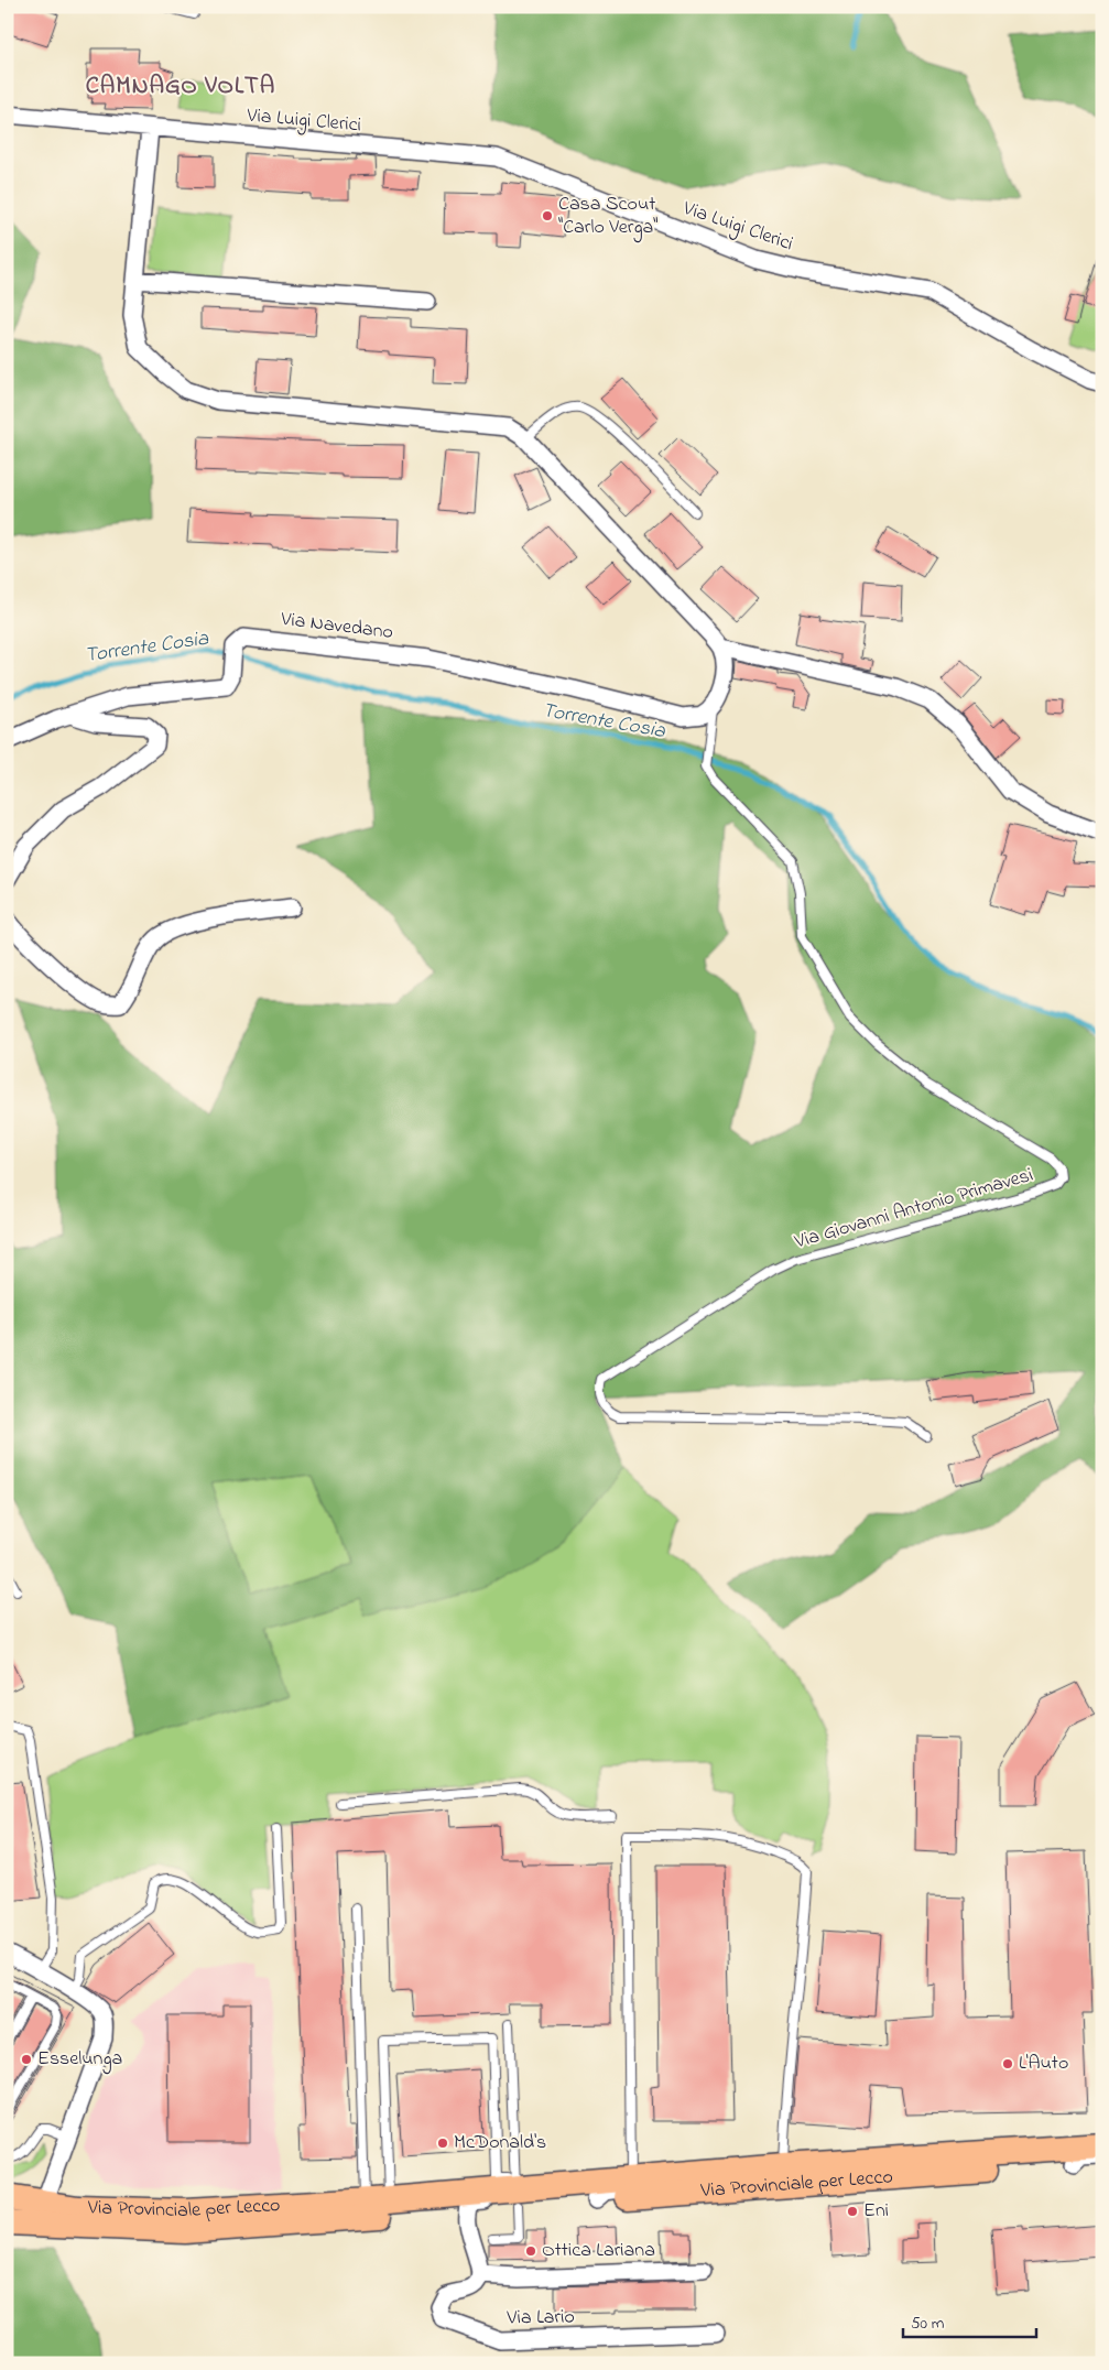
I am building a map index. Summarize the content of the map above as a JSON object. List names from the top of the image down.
{
  "streets": {
    "main road": ["Via Provinciale per Lecco"],
    "street": ["Via Luigi Clerici", "Via Navedano", "Via Lario"],
    "lane": ["Via Giovanni Antonio Primavesi"]
  },
  "crossings": [
    ["Via Navedano", "Via Giovanni Antonio Primavesi"]
  ],
  "districts": ["CAMNAGO VOLTA"],
  "water": ["Torrente Cosia"],
  "places": [
    "Casa Scout \"Carlo Verga\"",
    "Esselunga",
    "L'Auto",
    "McDonald's",
    "Eni",
    "Ottica Lariana"
  ],
  "scale_bar": "50 m"
}
